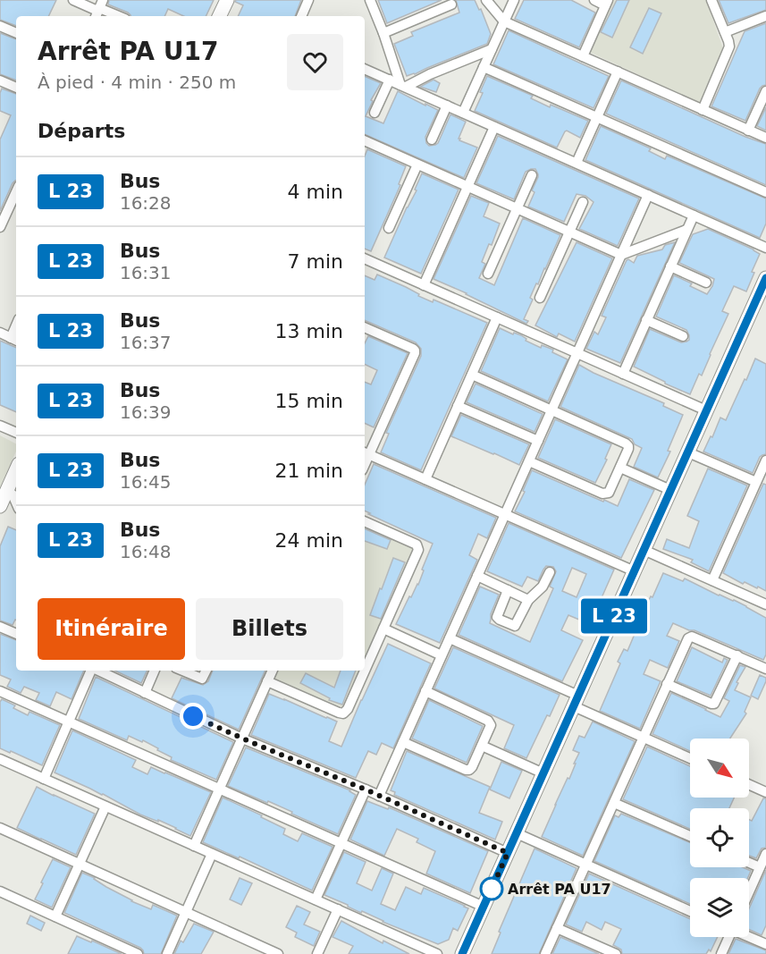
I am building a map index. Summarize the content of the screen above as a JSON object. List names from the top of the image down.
{
  "places": ["Arrêt PA U17"],
  "north": "bottom right",
  "page": {
    "on_map": "L 23",
    "heading": [
      ["Arrêt PA U17", "À pied · 4 min · 250 m"],
      "Départs"
    ],
    "list": [
      {
        "mark": "L 23",
        "name": "Bus",
        "note": "16:28",
        "value": "4 min"
      },
      {
        "mark": "L 23",
        "name": "Bus",
        "note": "16:31",
        "value": "7 min"
      },
      {
        "mark": "L 23",
        "name": "Bus",
        "note": "16:37",
        "value": "13 min"
      },
      {
        "mark": "L 23",
        "name": "Bus",
        "note": "16:39",
        "value": "15 min"
      },
      {
        "mark": "L 23",
        "name": "Bus",
        "note": "16:45",
        "value": "21 min"
      },
      {
        "mark": "L 23",
        "name": "Bus",
        "note": "16:48",
        "value": "24 min"
      }
    ],
    "buttons": ["Itinéraire", "Billets"]
  }
}
